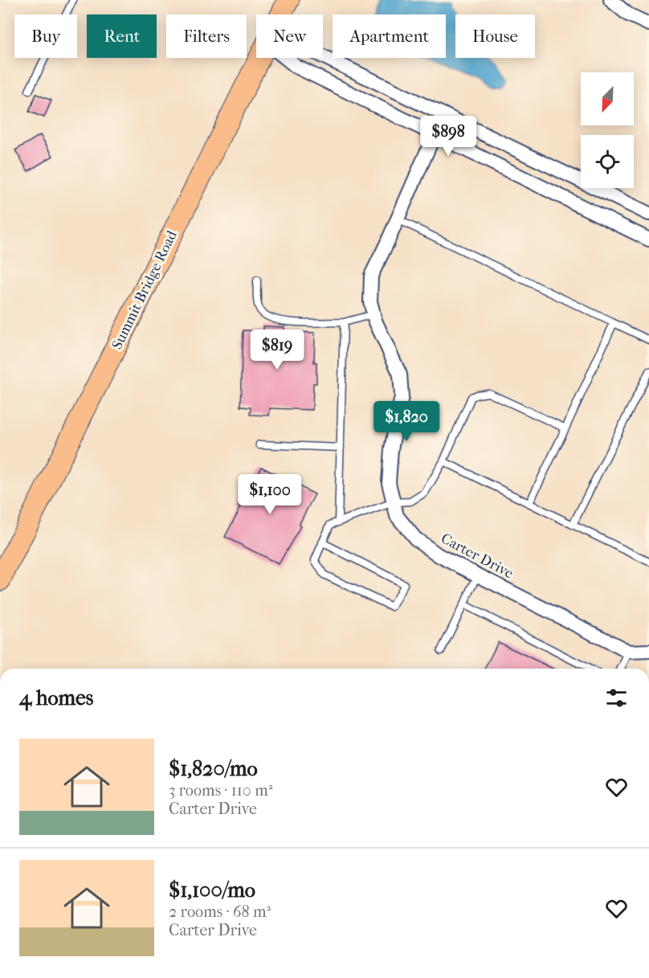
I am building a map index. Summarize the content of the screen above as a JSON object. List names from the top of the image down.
{
  "streets": {
    "main road": ["Summit Bridge Road"],
    "street": ["Carter Drive"]
  },
  "north": "bottom left",
  "page": {
    "chip": [
      "Buy",
      "Rent",
      "Filters",
      "New",
      "Apartment",
      "House"
    ],
    "price": [
      "$898",
      "$819",
      "$1,820",
      "$1,100"
    ],
    "heading": "4 homes",
    "list": [
      {
        "name": "$1,820/mo",
        "note": "3 rooms · 110 m² · Carter Drive"
      },
      {
        "name": "$1,100/mo",
        "note": "2 rooms · 68 m² · Carter Drive"
      }
    ]
  }
}
